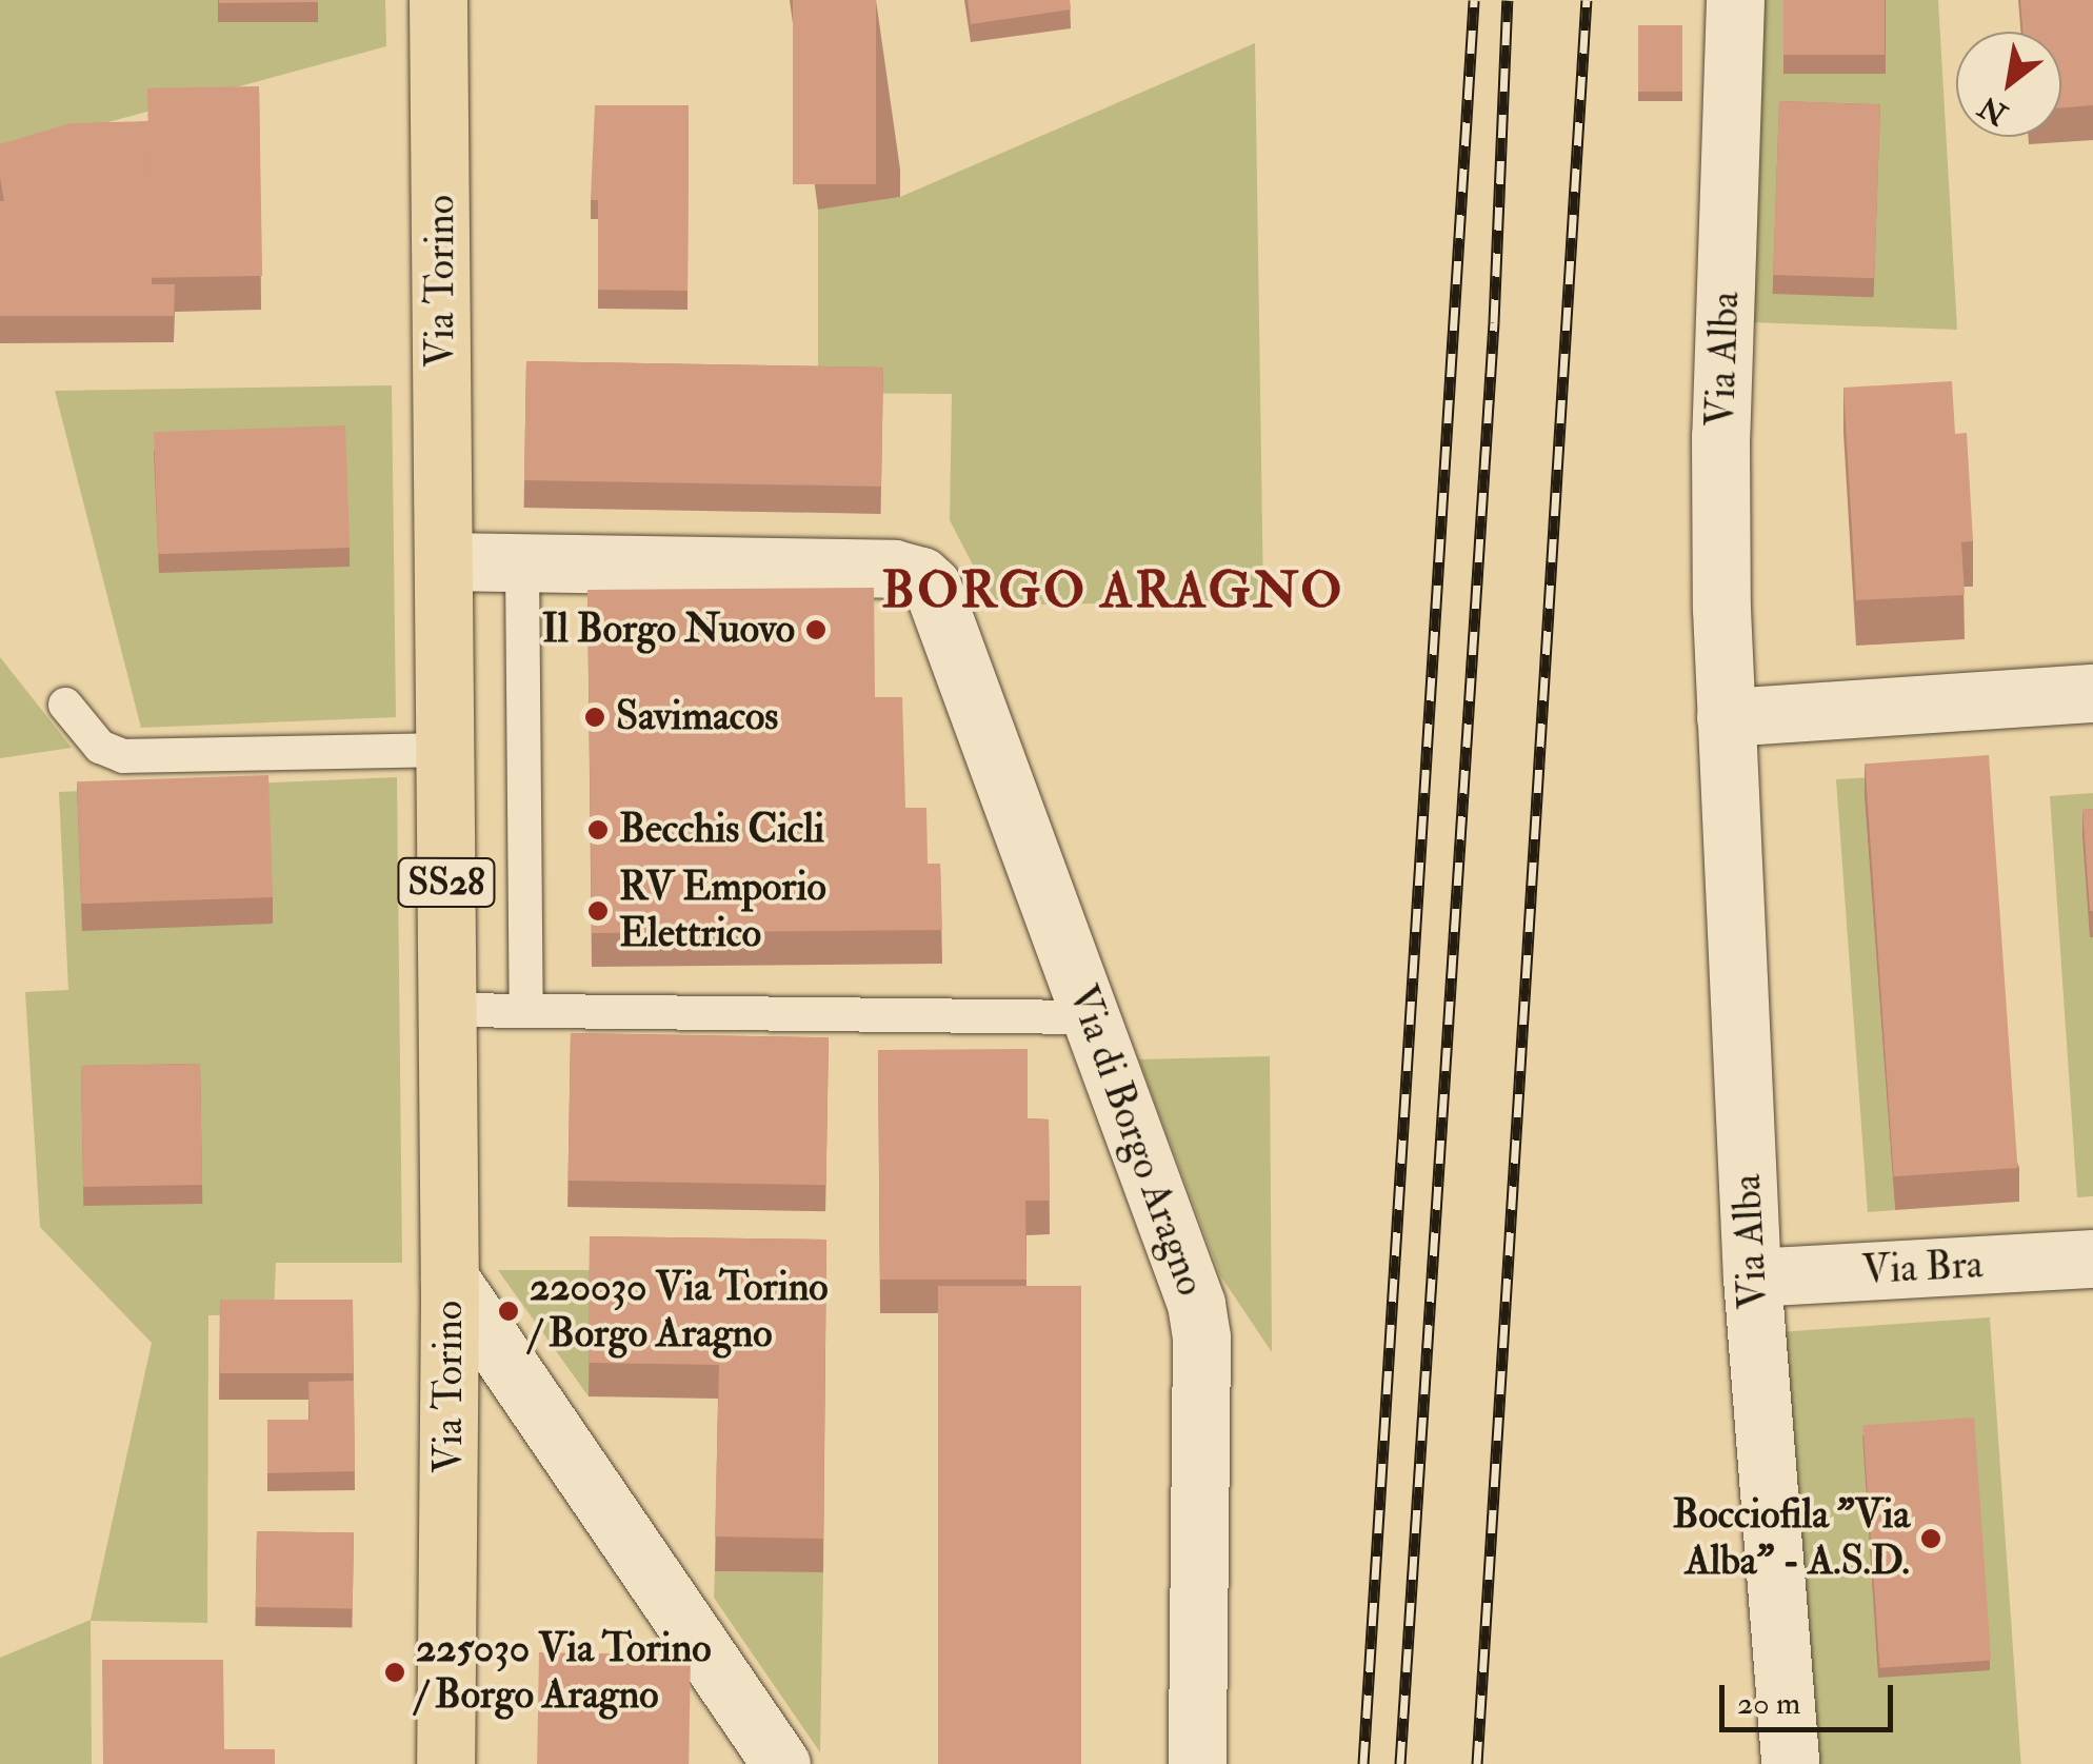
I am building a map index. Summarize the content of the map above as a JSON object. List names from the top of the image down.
{
  "streets": {
    "main road": ["Via Torino", "SS28"],
    "street": ["Via Alba", "Via di Borgo Aragno", "Via Bra"]
  },
  "crossings": [
    ["Via Alba", "Via Bra"]
  ],
  "districts": ["BORGO ARAGNO"],
  "places": [
    "Il Borgo Nuovo",
    "Savimacos",
    "Becchis Cicli",
    "RV Emporio Elettrico",
    "220030 Via Torino / Borgo Aragno",
    "Bocciofila \"Via Alba\" - A.S.D.",
    "225030 Via Torino / Borgo Aragno"
  ],
  "scale_bar": "20 m",
  "north": "bottom left"
}
